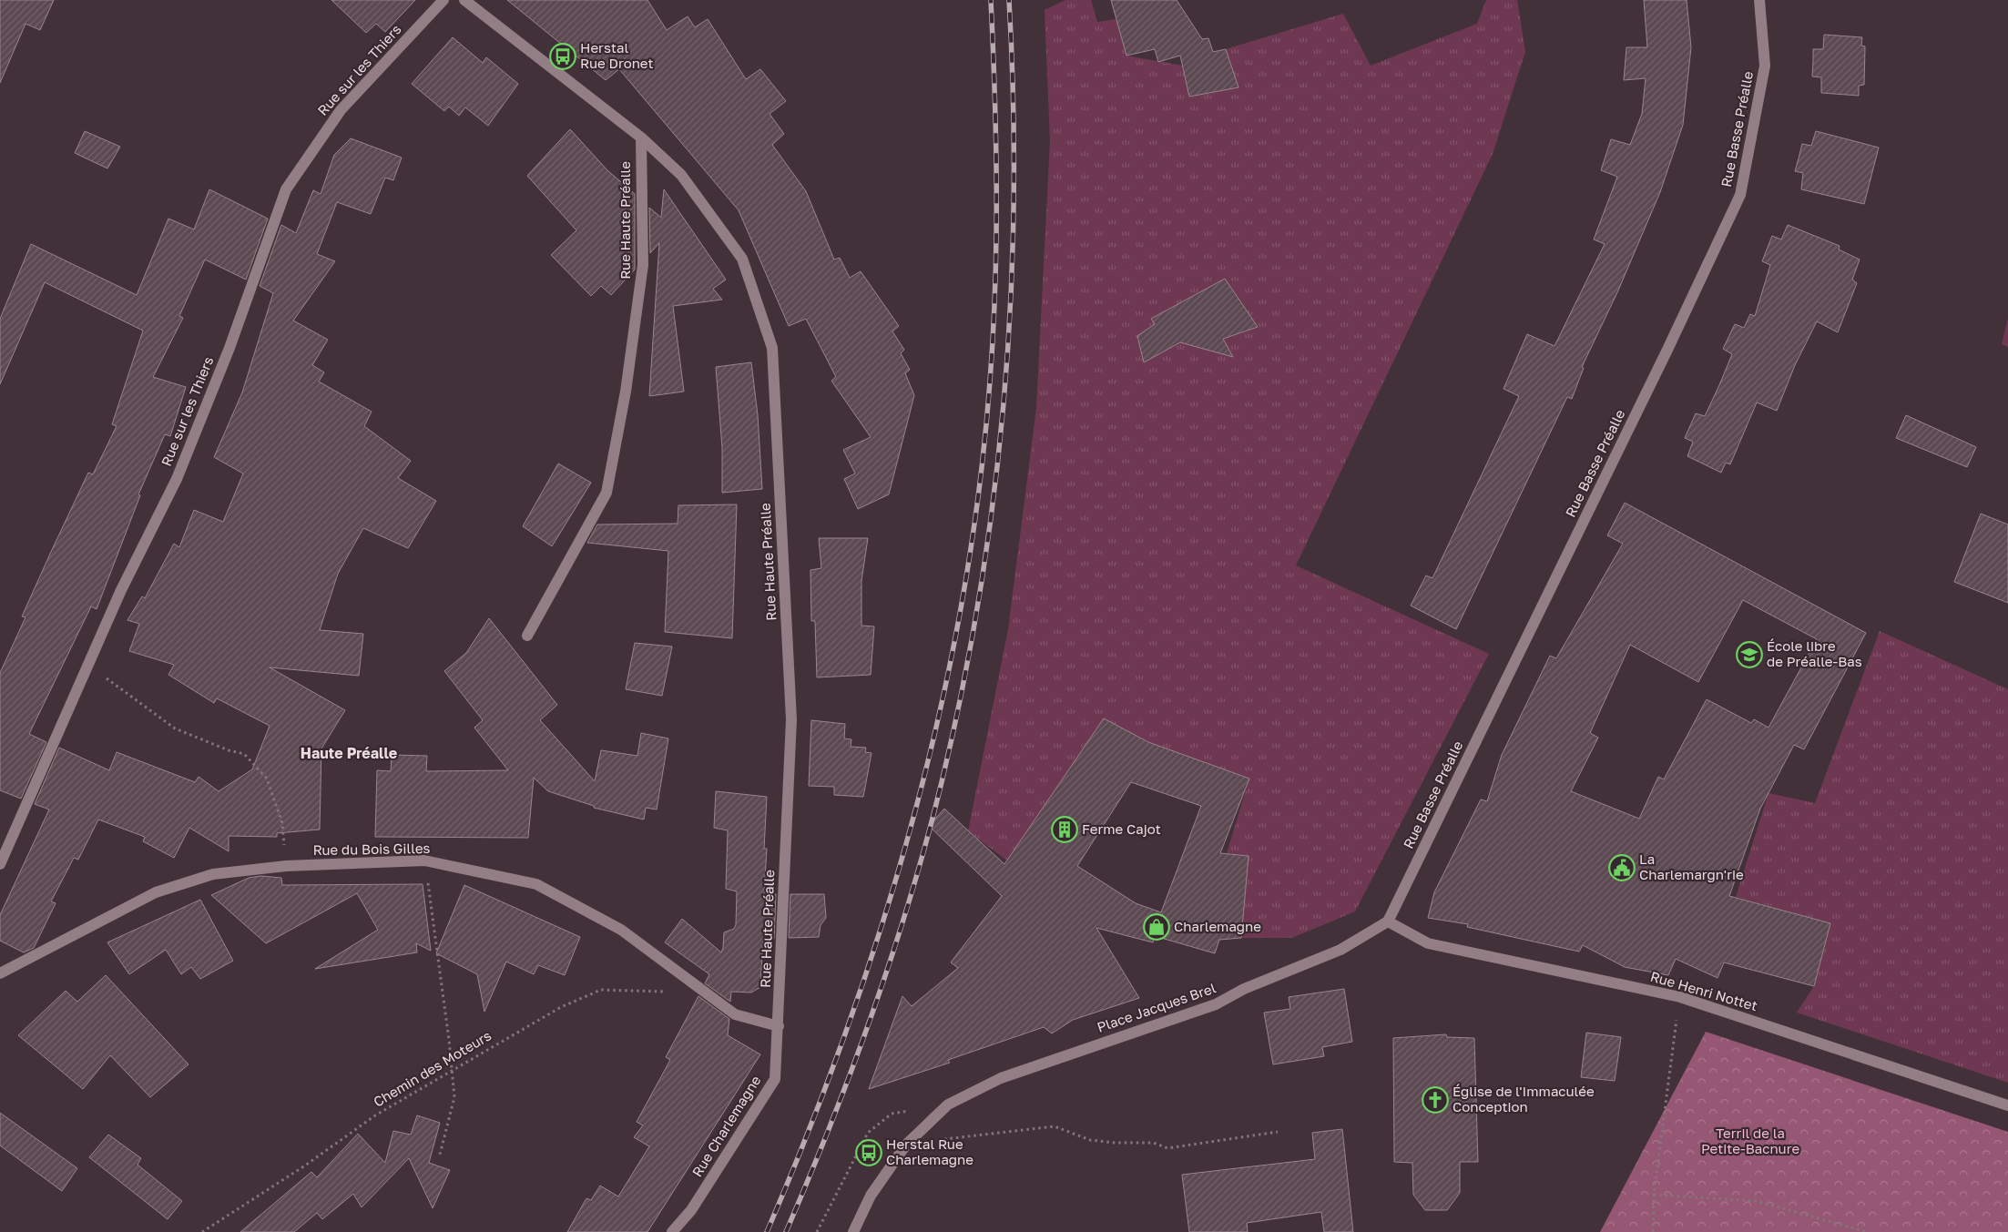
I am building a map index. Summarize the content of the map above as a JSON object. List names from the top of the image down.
{
  "streets": {
    "street": [
      "Rue sur les Thiers",
      "Rue Basse Préalle",
      "Rue Haute Préalle",
      "Rue du Bois Gilles",
      "Rue Henri Nottet",
      "Place Jacques Brel",
      "Rue Charlemagne"
    ],
    "path": ["Chemin des Moteurs"]
  },
  "crossings": [
    ["Rue Basse Préalle", "Rue Henri Nottet"],
    ["Rue Basse Préalle", "Place Jacques Brel"],
    ["Rue Haute Préalle", "Rue du Bois Gilles"],
    ["Rue Haute Préalle", "Rue Charlemagne"],
    ["Rue du Bois Gilles", "Chemin des Moteurs"],
    ["Rue du Bois Gilles", "Rue Charlemagne"],
    ["Rue Henri Nottet", "Place Jacques Brel"]
  ],
  "districts": ["Haute Préalle"],
  "parks": ["Terril de la Petite-Bacnure"],
  "places": {
    "bus stop": ["Herstal Rue Dronet", "Herstal Rue Charlemagne"],
    "school or university": ["École libre de Préalle-Bas"],
    "building": ["Ferme Cajot"],
    "public building": ["La Charlemargn'rie"],
    "shop": ["Charlemagne"],
    "church": ["Église de l'Immaculée Conception"]
  }
}
